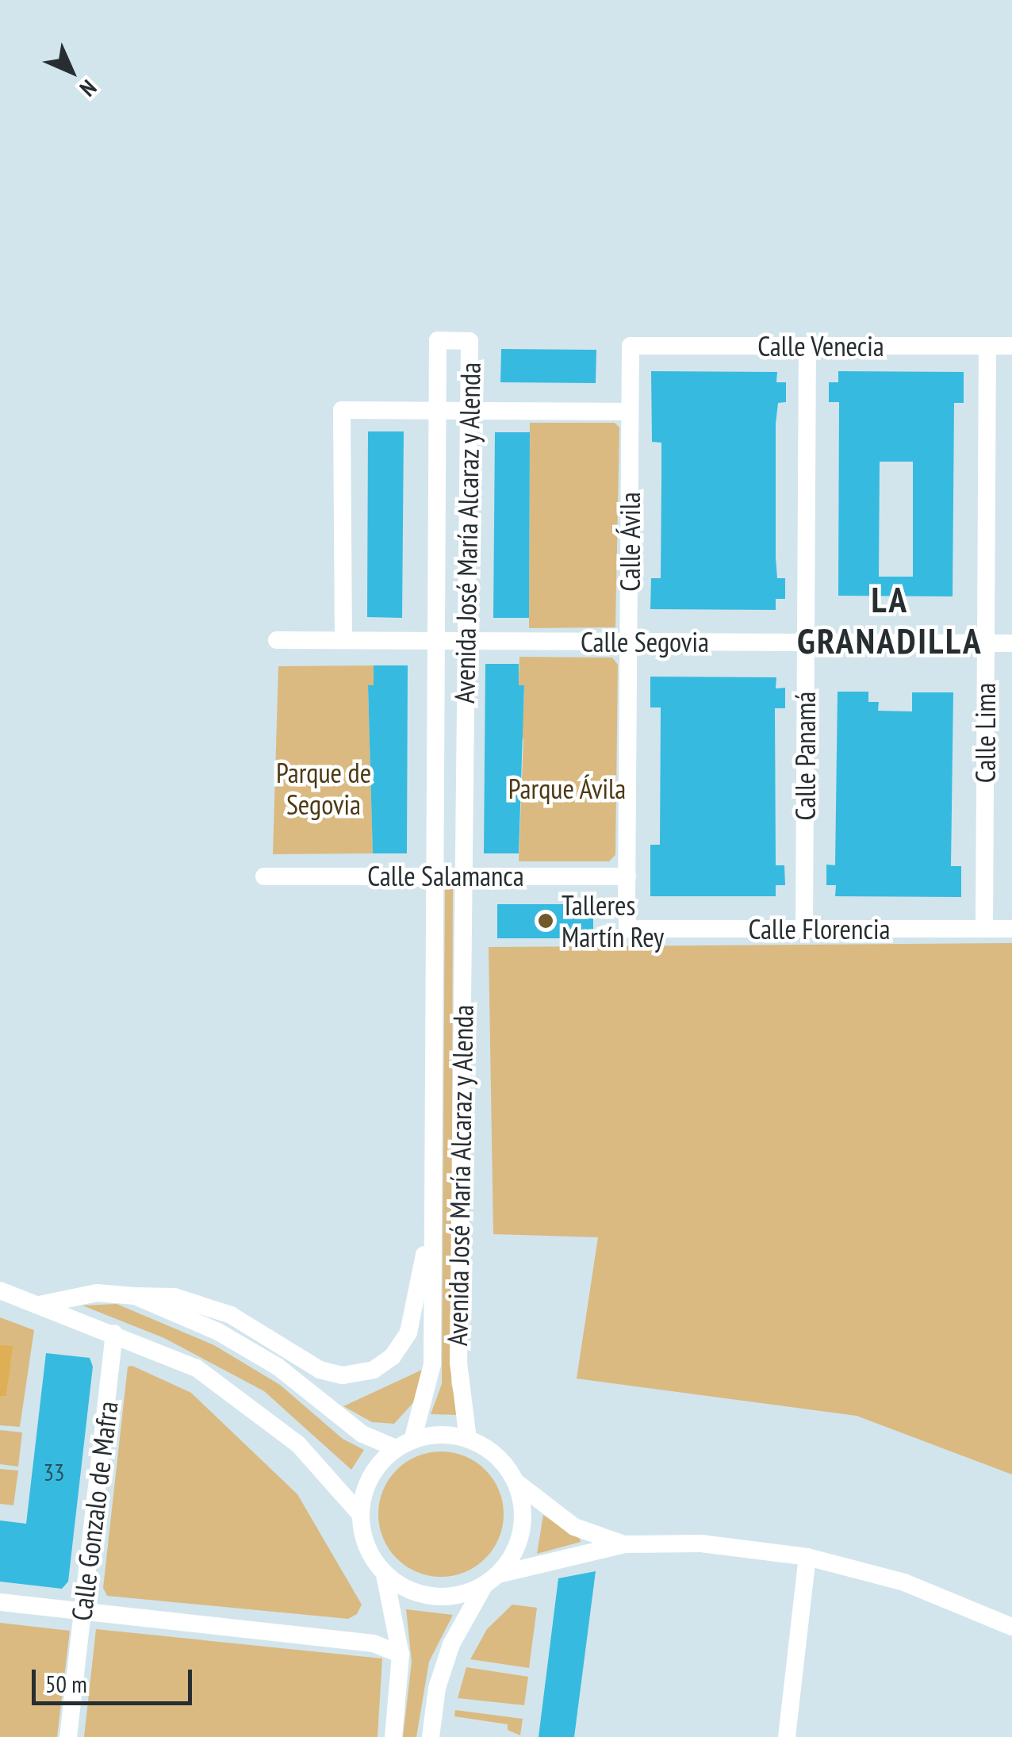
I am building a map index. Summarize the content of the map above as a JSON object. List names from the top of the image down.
{
  "streets": {
    "street": [
      "Calle Venecia",
      "Avenida José María Alcaraz y Alenda",
      "Calle Ávila",
      "Calle Segovia",
      "Calle Lima",
      "Calle Panamá",
      "Calle Salamanca",
      "Calle Florencia",
      "Calle Gonzalo de Mafra"
    ]
  },
  "crossings": [
    ["Calle Venecia", "Calle Ávila"],
    ["Calle Venecia", "Calle Lima"],
    ["Calle Venecia", "Calle Panamá"],
    ["Avenida José María Alcaraz y Alenda", "Calle Segovia"],
    ["Avenida José María Alcaraz y Alenda", "Calle Salamanca"],
    ["Calle Ávila", "Calle Segovia"],
    ["Calle Ávila", "Calle Salamanca"],
    ["Calle Ávila", "Calle Florencia"],
    ["Calle Segovia", "Calle Lima"],
    ["Calle Segovia", "Calle Panamá"],
    ["Calle Lima", "Calle Florencia"],
    ["Calle Panamá", "Calle Florencia"]
  ],
  "districts": ["LA GRANADILLA"],
  "parks": ["Parque de Segovia", "Parque Ávila"],
  "places": ["Talleres Martín Rey"],
  "house_numbers": ["33"],
  "scale_bar": "50 m",
  "north": "bottom right"
}
